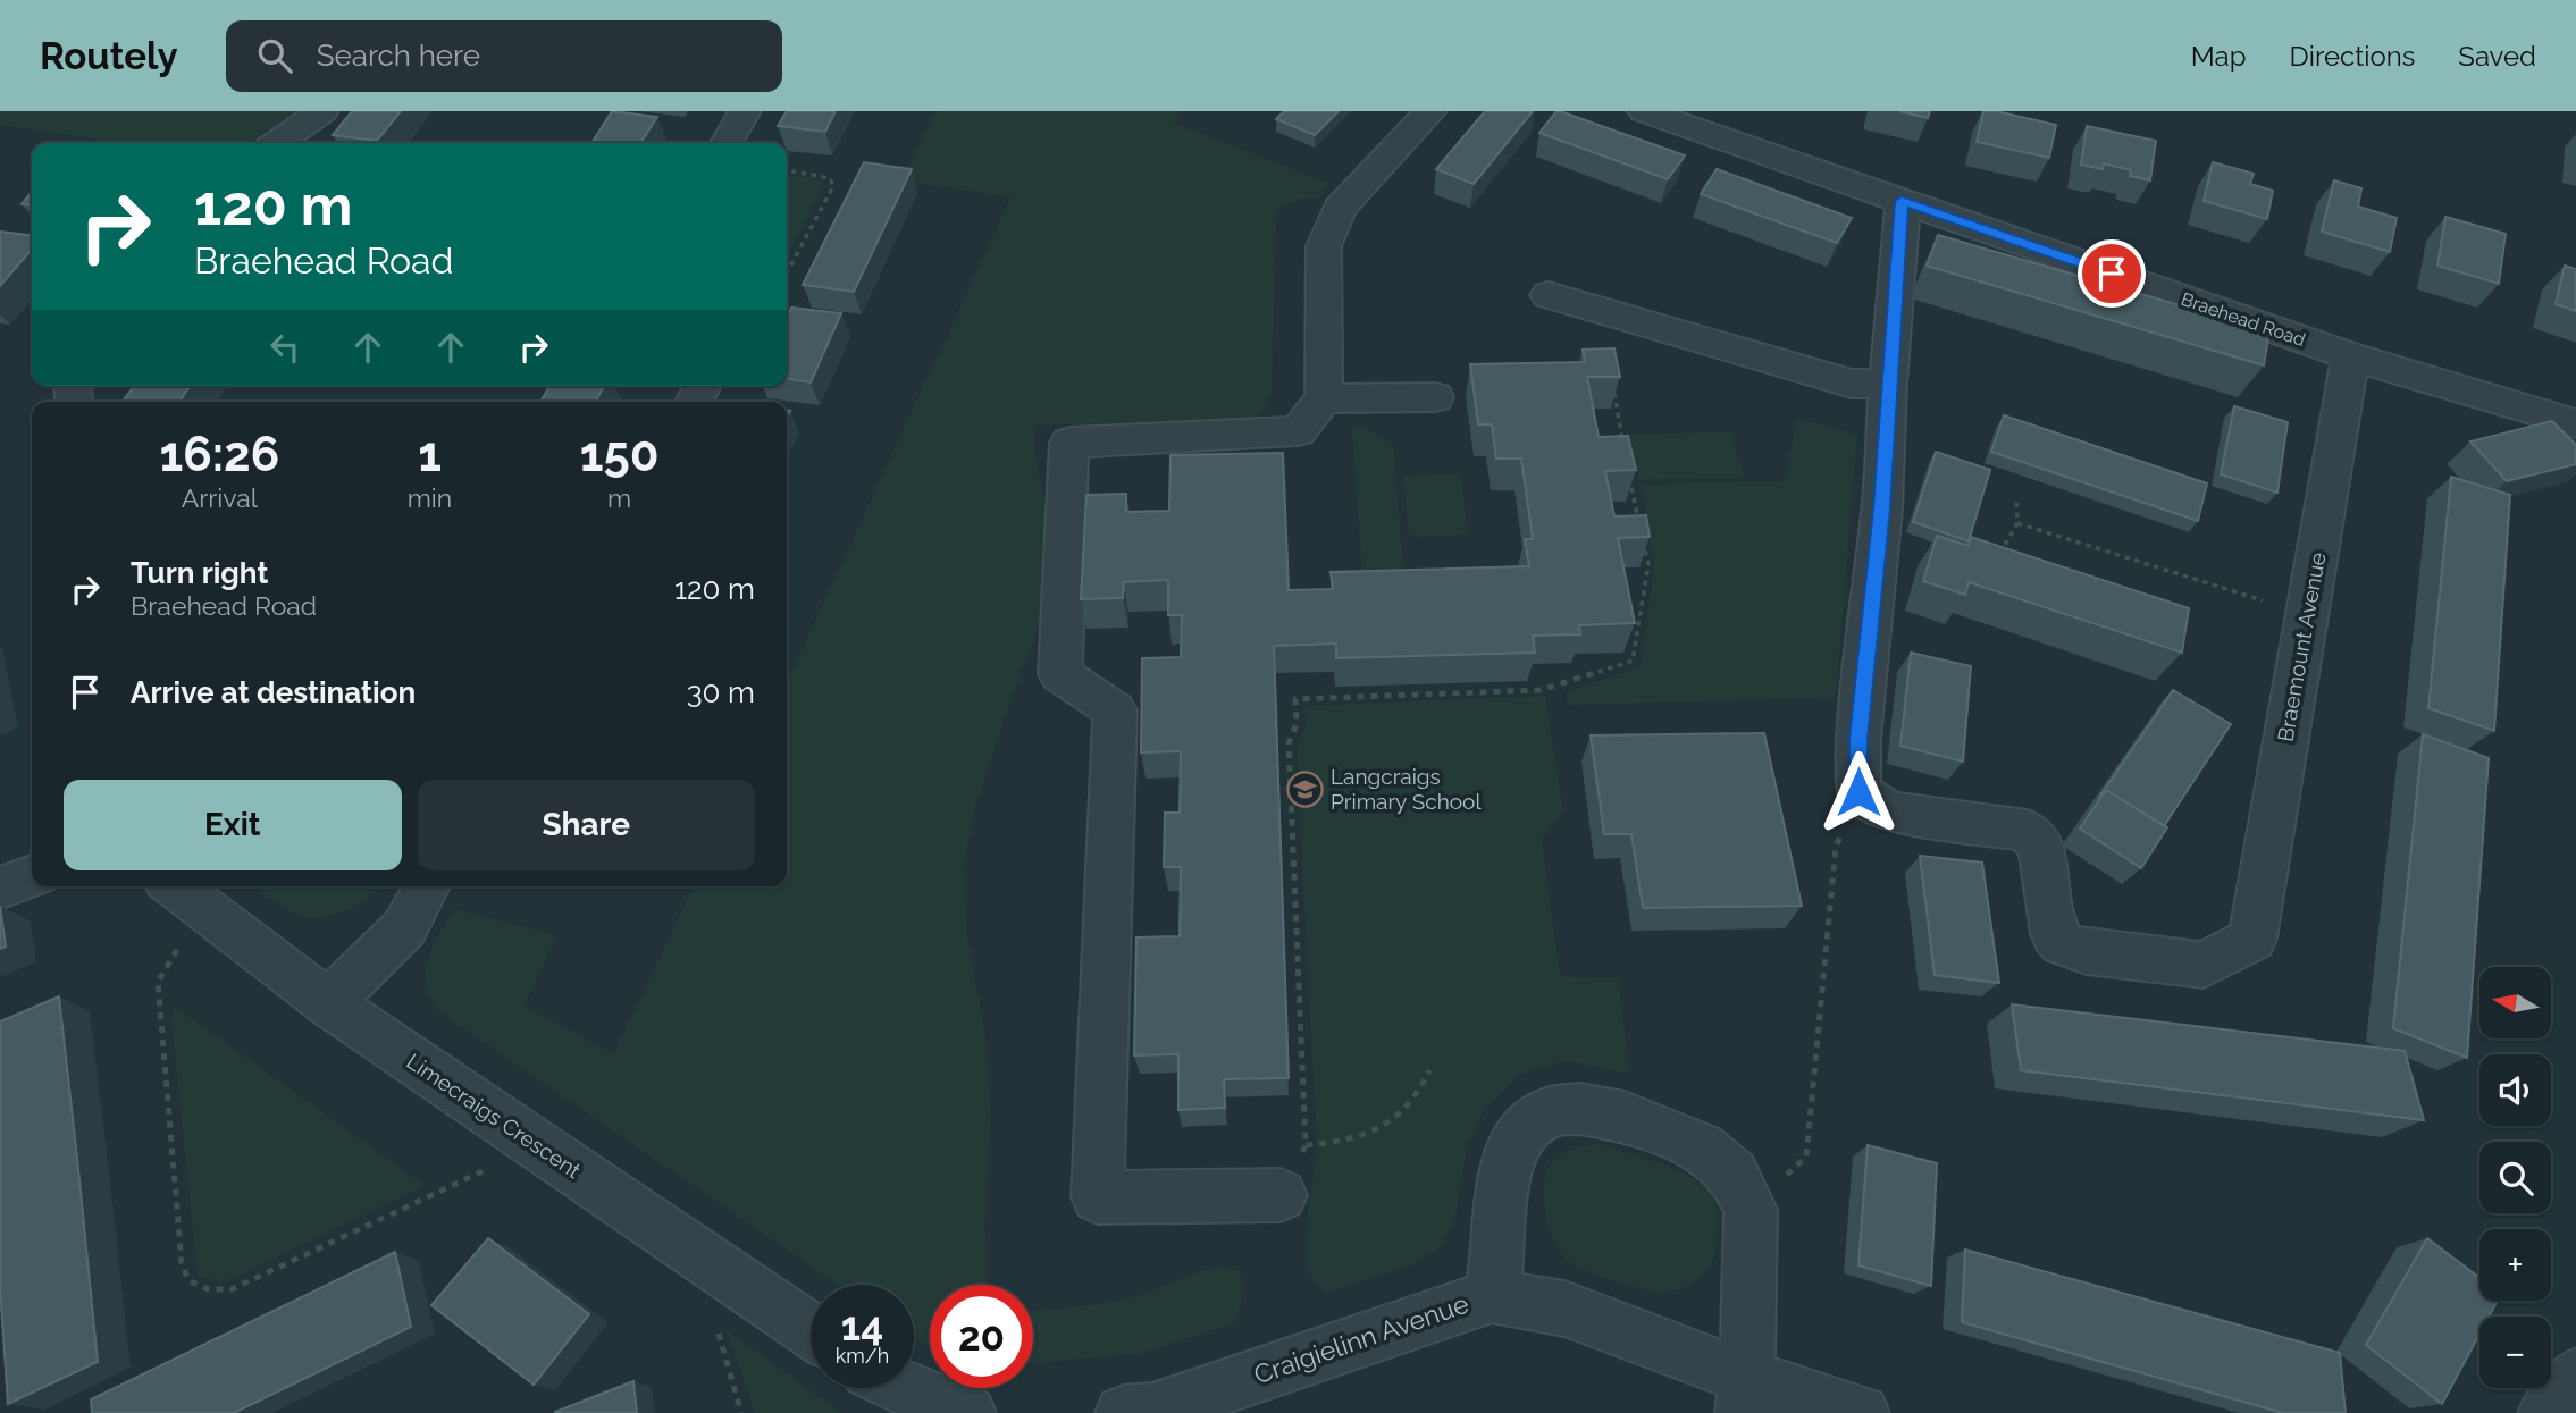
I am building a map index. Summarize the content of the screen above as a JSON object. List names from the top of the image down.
{
  "streets": {
    "street": [
      "Braehead Road",
      "Braemount Avenue",
      "Limecraigs Crescent",
      "Craigielinn Avenue"
    ]
  },
  "crossings": [
    ["Braehead Road", "Braemount Avenue"]
  ],
  "places": {
    "school or university": ["Langcraigs Primary School"]
  },
  "north": "left",
  "page": {
    "header": "Routely",
    "search": "Search here",
    "nav": ["Map", "Directions", "Saved"],
    "turn": ["120 m", "Braehead Road"],
    "eta": [
      "16:26",
      "Arrival",
      "1",
      "min",
      "150",
      "m"
    ],
    "list": [
      {
        "name": "Turn right",
        "note": "Braehead Road",
        "value": "120 m"
      },
      {
        "name": "Arrive at destination",
        "value": "30 m"
      }
    ],
    "buttons": ["Exit", "Share"],
    "map_buttons": ["+", "−"],
    "speed": "14 km/h",
    "limit": "20"
  }
}
